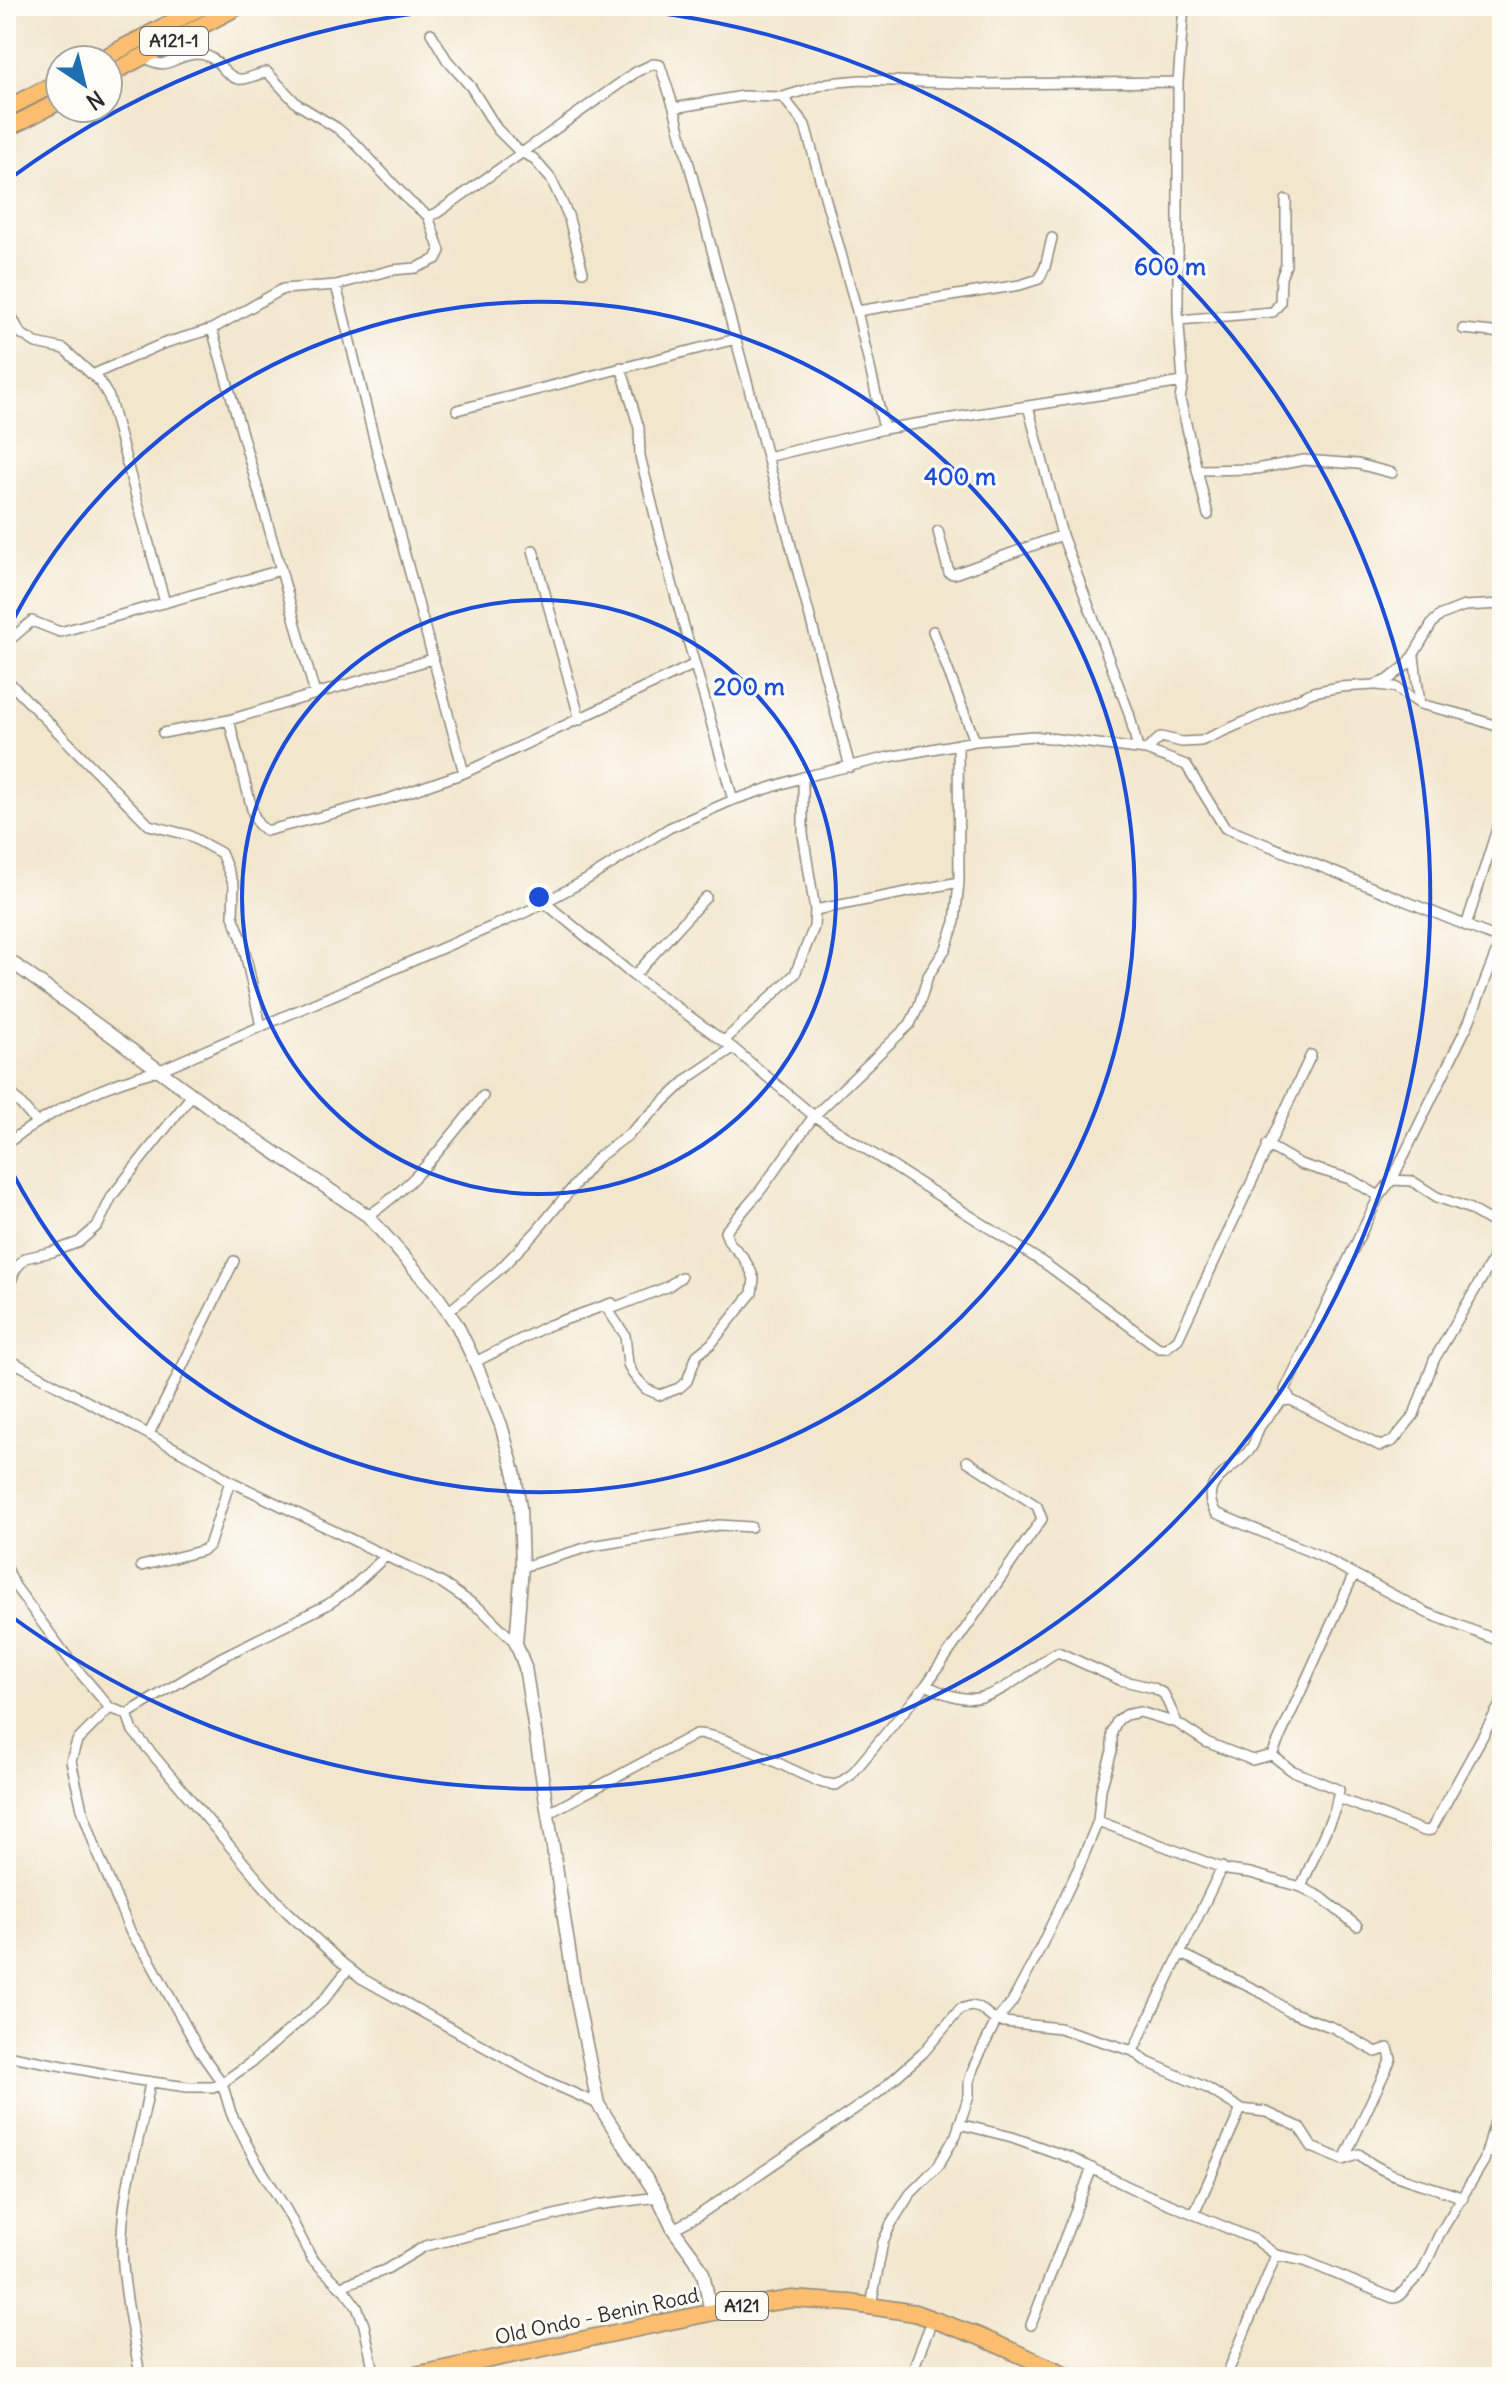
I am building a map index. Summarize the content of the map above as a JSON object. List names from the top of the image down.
{
  "streets": {
    "main road": ["A121-1", "A121", "Old Ondo - Benin Road"]
  },
  "north": "bottom right",
  "rings": ["600 m", "400 m", "200 m"]
}
